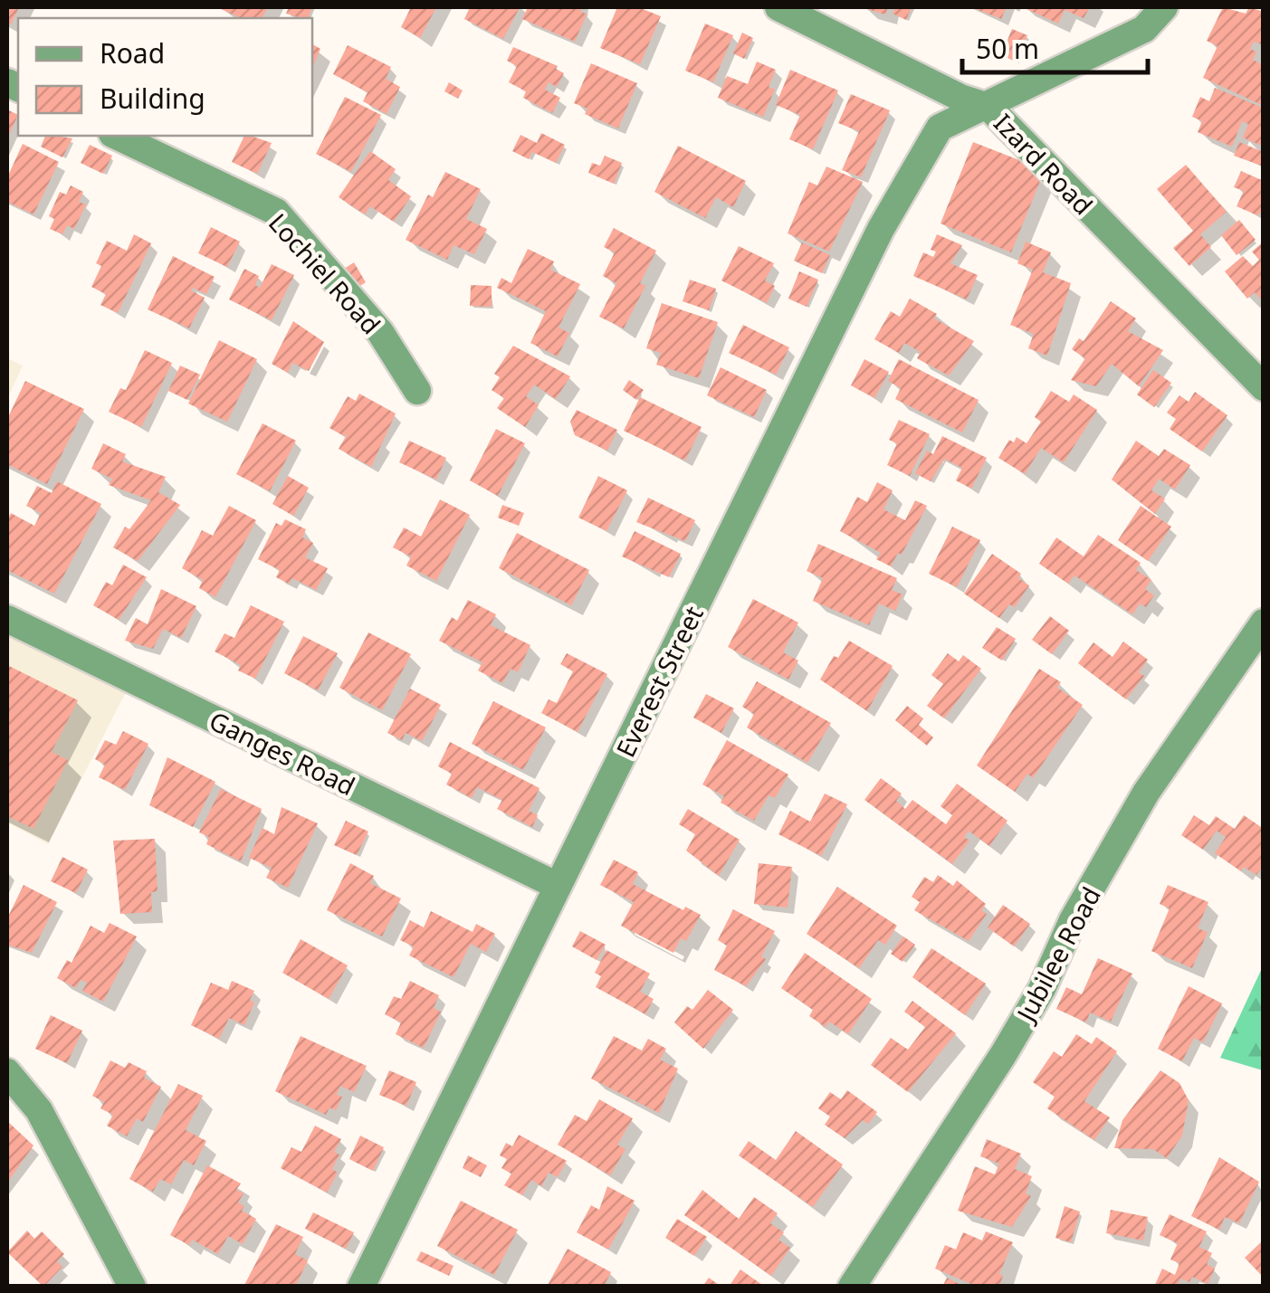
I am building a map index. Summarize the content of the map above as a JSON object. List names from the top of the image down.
{
  "streets": {
    "street": [
      "Izard Road",
      "Lochiel Road",
      "Everest Street",
      "Ganges Road",
      "Jubilee Road"
    ]
  },
  "crossings": [
    ["Izard Road", "Everest Street"],
    ["Everest Street", "Ganges Road"]
  ],
  "legend": ["Road", "Building"],
  "scale_bar": "50 m"
}
